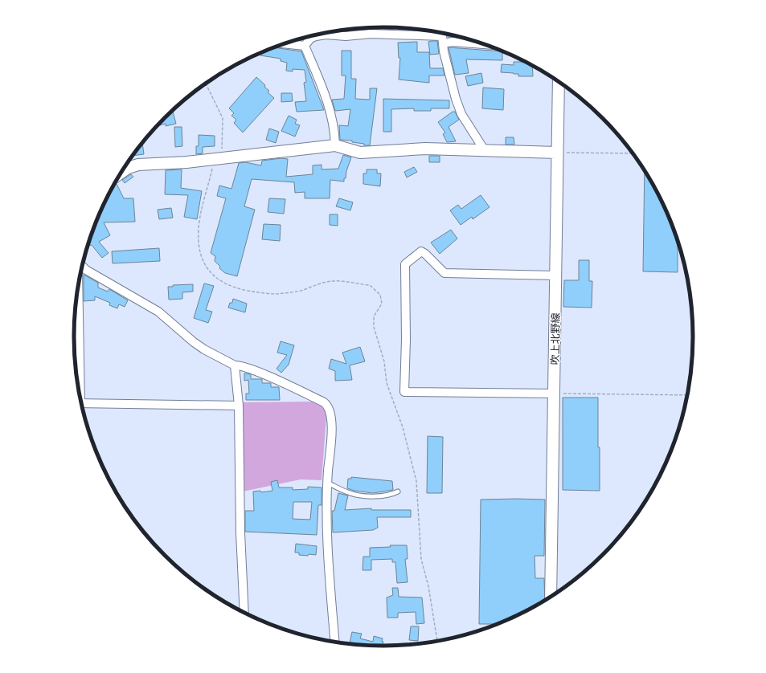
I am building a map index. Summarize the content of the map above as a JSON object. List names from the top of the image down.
{
  "streets": {
    "main road": ["吹上北野線"]
  }
}
